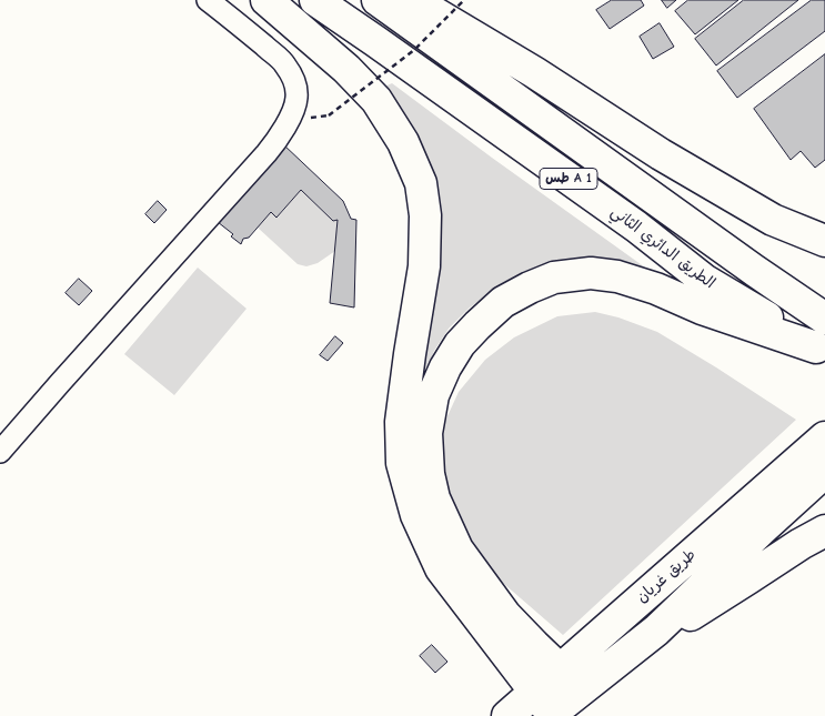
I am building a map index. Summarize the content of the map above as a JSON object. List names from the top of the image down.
{
  "streets": {
    "highway": ["طس A 1", "الطريق الدائري الثاني", "طريق غريان"]
  }
}
